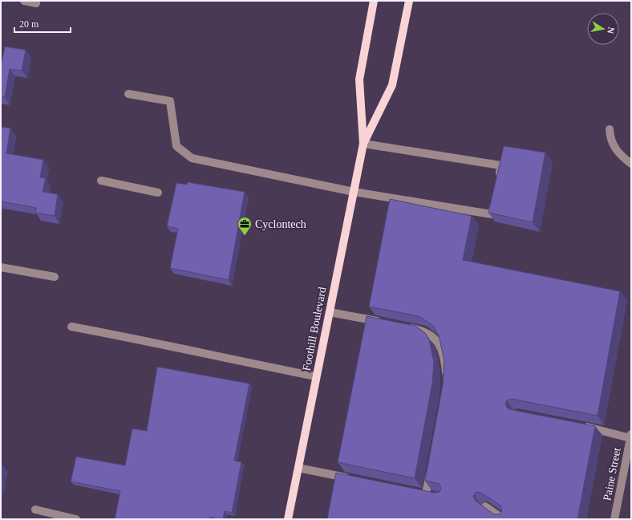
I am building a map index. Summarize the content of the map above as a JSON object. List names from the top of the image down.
{
  "streets": {
    "main road": ["Foothill Boulevard"],
    "street": ["Paine Street"]
  },
  "places": {
    "office": ["Cyclontech"]
  },
  "scale_bar": "20 m",
  "north": "right"
}
